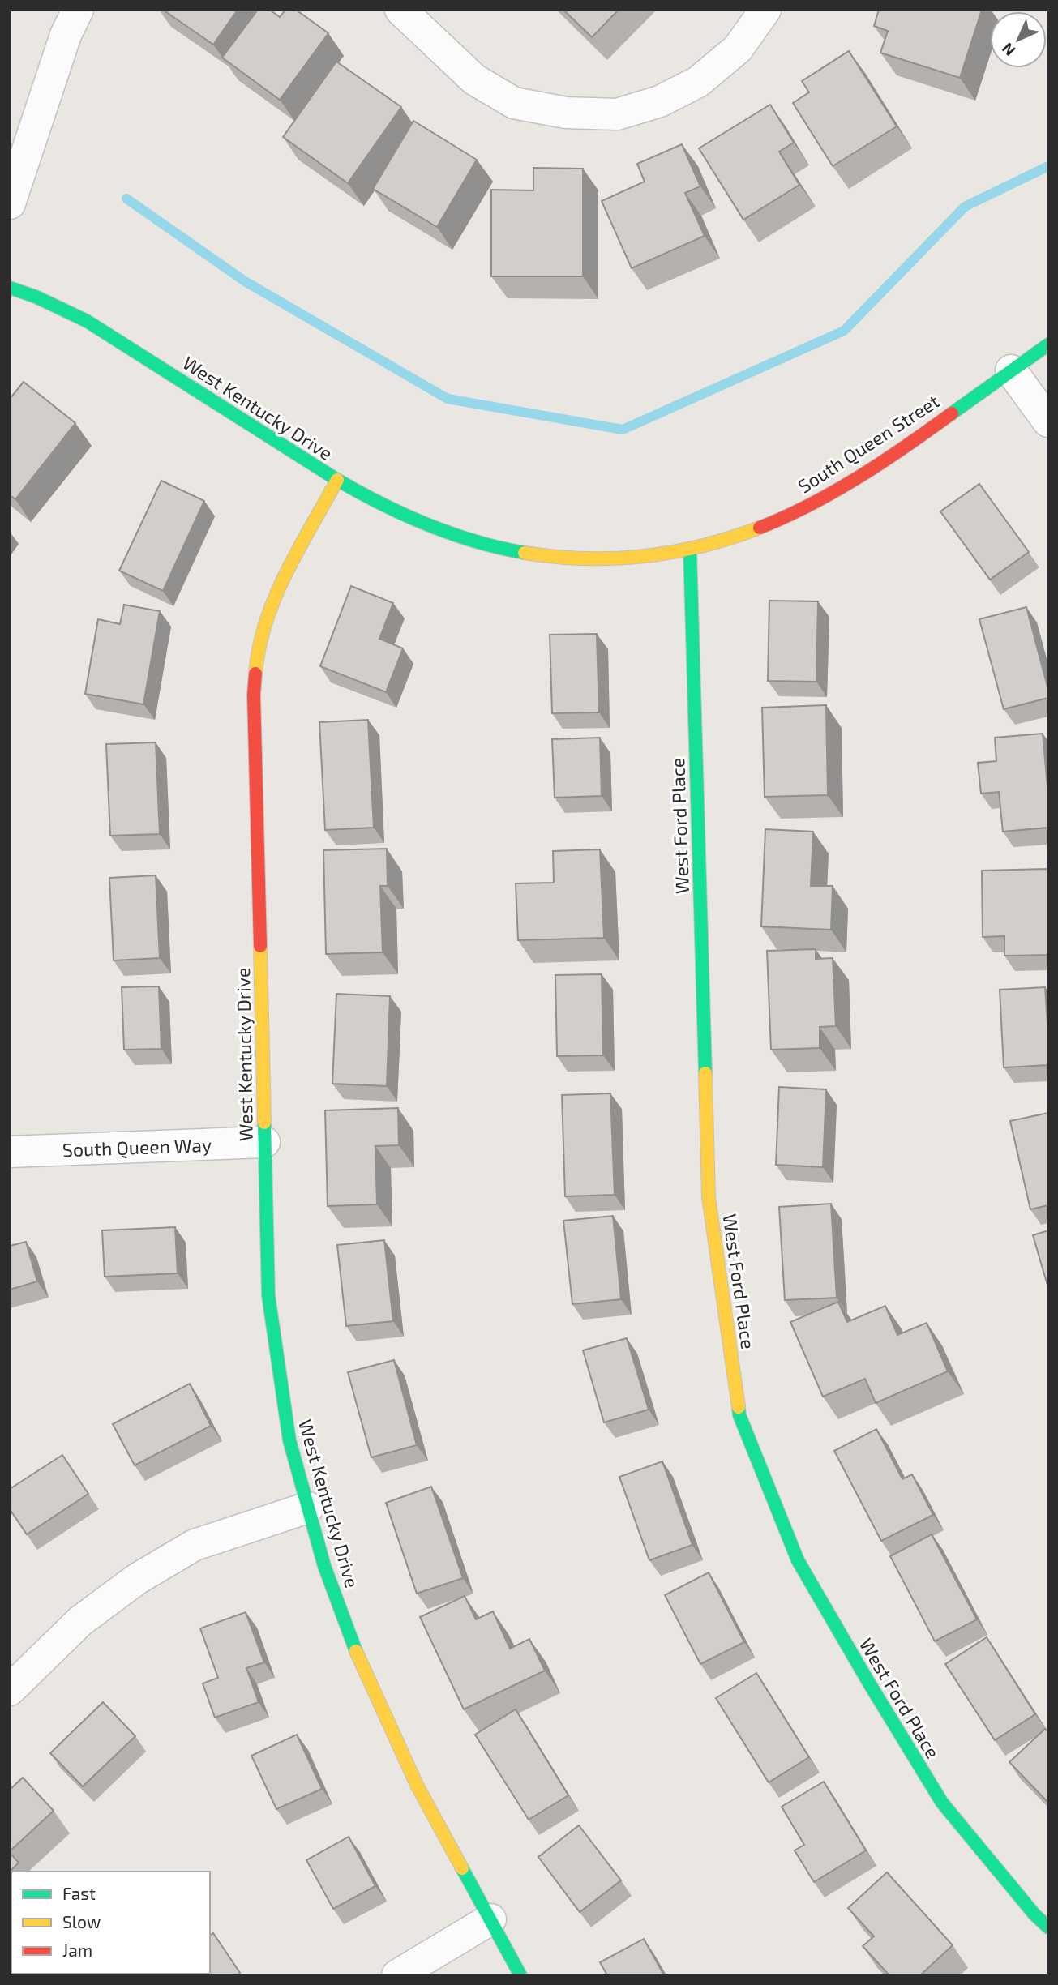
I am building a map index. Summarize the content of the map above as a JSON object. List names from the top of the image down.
{
  "streets": {
    "street": [
      "West Kentucky Drive",
      "South Queen Street",
      "West Ford Place",
      "South Queen Way"
    ]
  },
  "crossings": [
    ["West Kentucky Drive", "South Queen Street"],
    ["West Kentucky Drive", "South Queen Way"],
    ["South Queen Street", "West Ford Place"]
  ],
  "legend": ["Fast", "Slow", "Jam"],
  "north": "bottom left"
}
